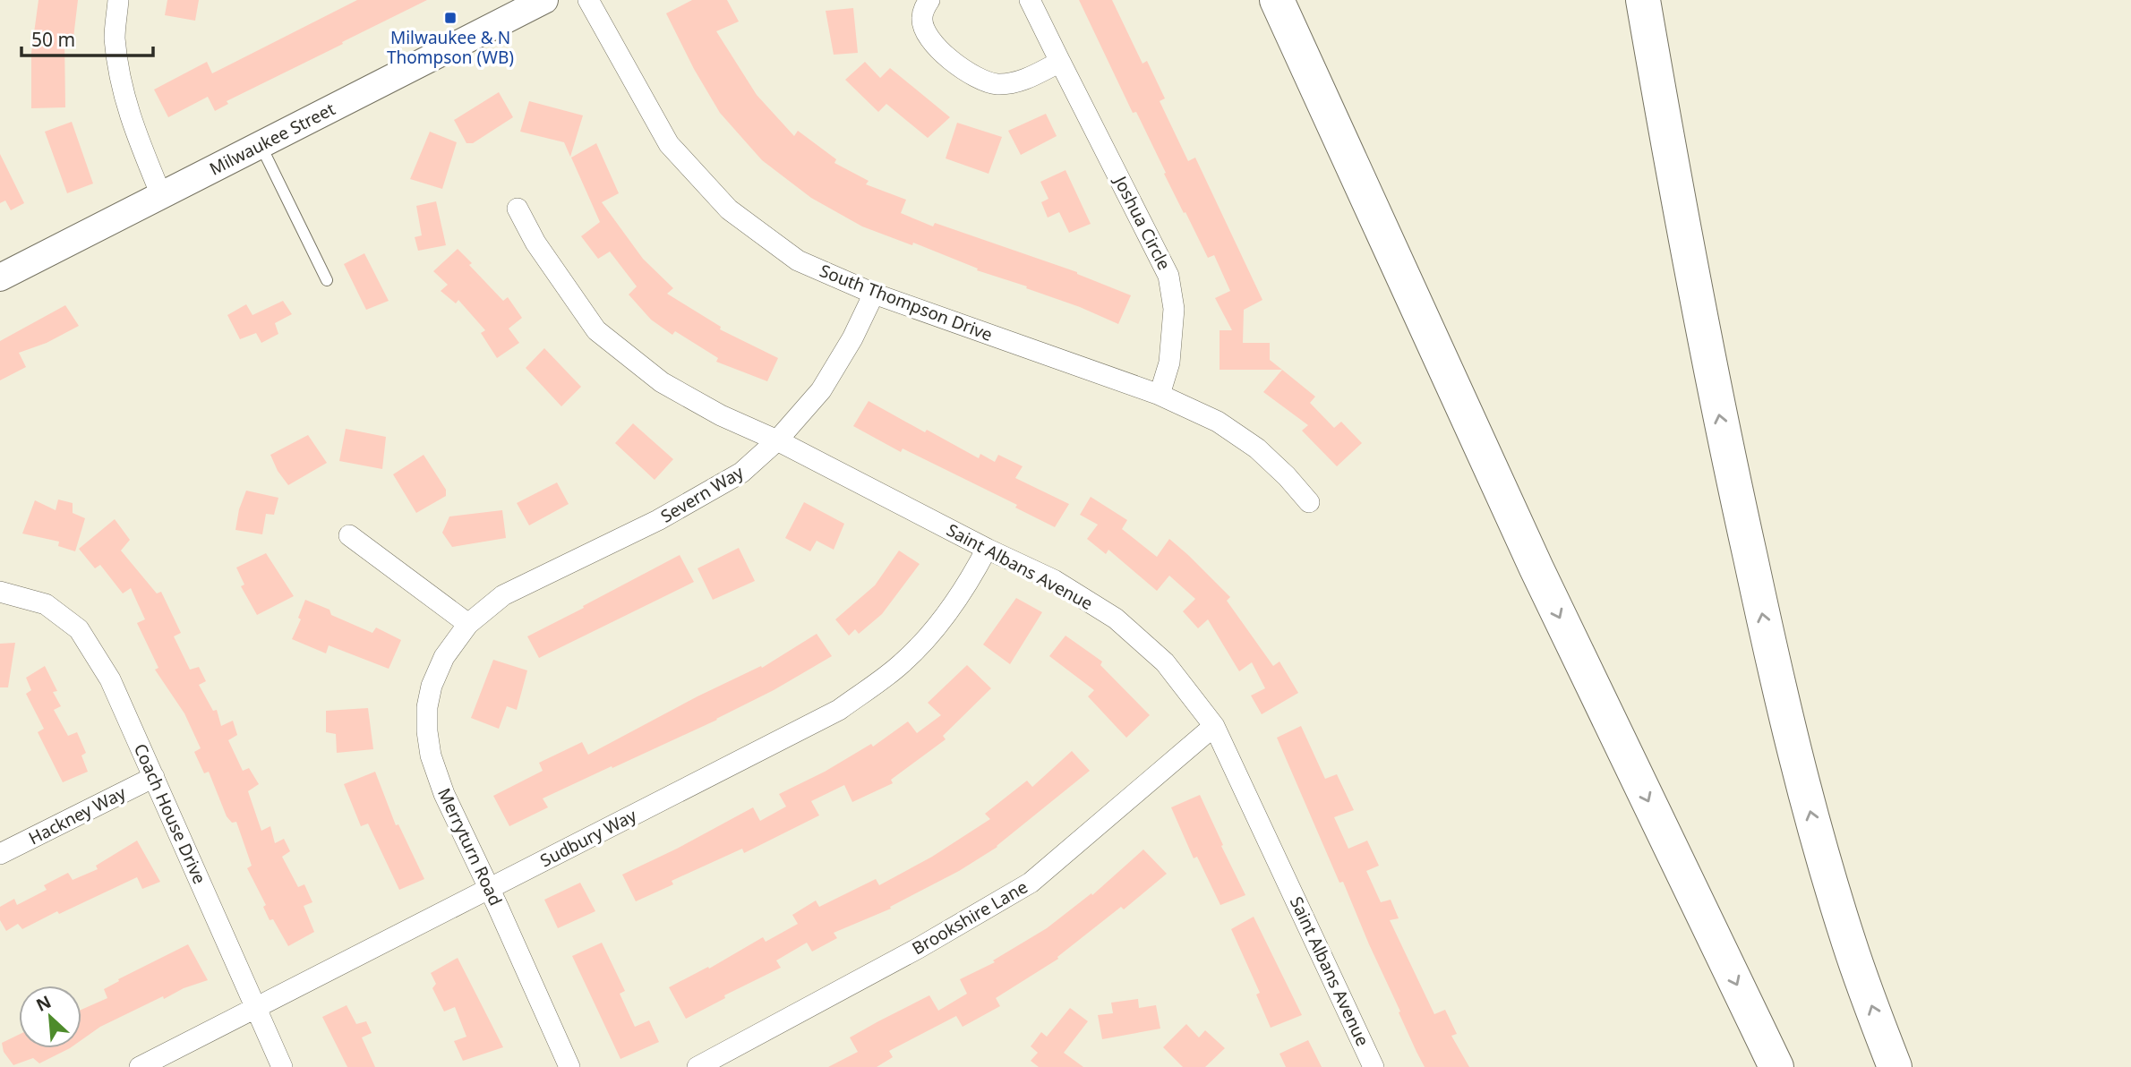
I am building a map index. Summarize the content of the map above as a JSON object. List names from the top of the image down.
{
  "streets": {
    "street": [
      "Milwaukee Street",
      "Joshua Circle",
      "South Thompson Drive",
      "Severn Way",
      "Saint Albans Avenue",
      "Coach House Drive",
      "Hackney Way",
      "Sudbury Way",
      "Merryturn Road",
      "Brookshire Lane"
    ]
  },
  "crossings": [
    ["Joshua Circle", "South Thompson Drive"],
    ["South Thompson Drive", "Severn Way"],
    ["Severn Way", "Saint Albans Avenue"],
    ["Severn Way", "Merryturn Road"],
    ["Saint Albans Avenue", "Sudbury Way"],
    ["Saint Albans Avenue", "Brookshire Lane"],
    ["Coach House Drive", "Hackney Way"],
    ["Coach House Drive", "Sudbury Way"],
    ["Sudbury Way", "Merryturn Road"]
  ],
  "places": {
    "transit": ["Milwaukee & N Thompson (WB)"]
  },
  "scale_bar": "50 m",
  "north": "top left"
}
